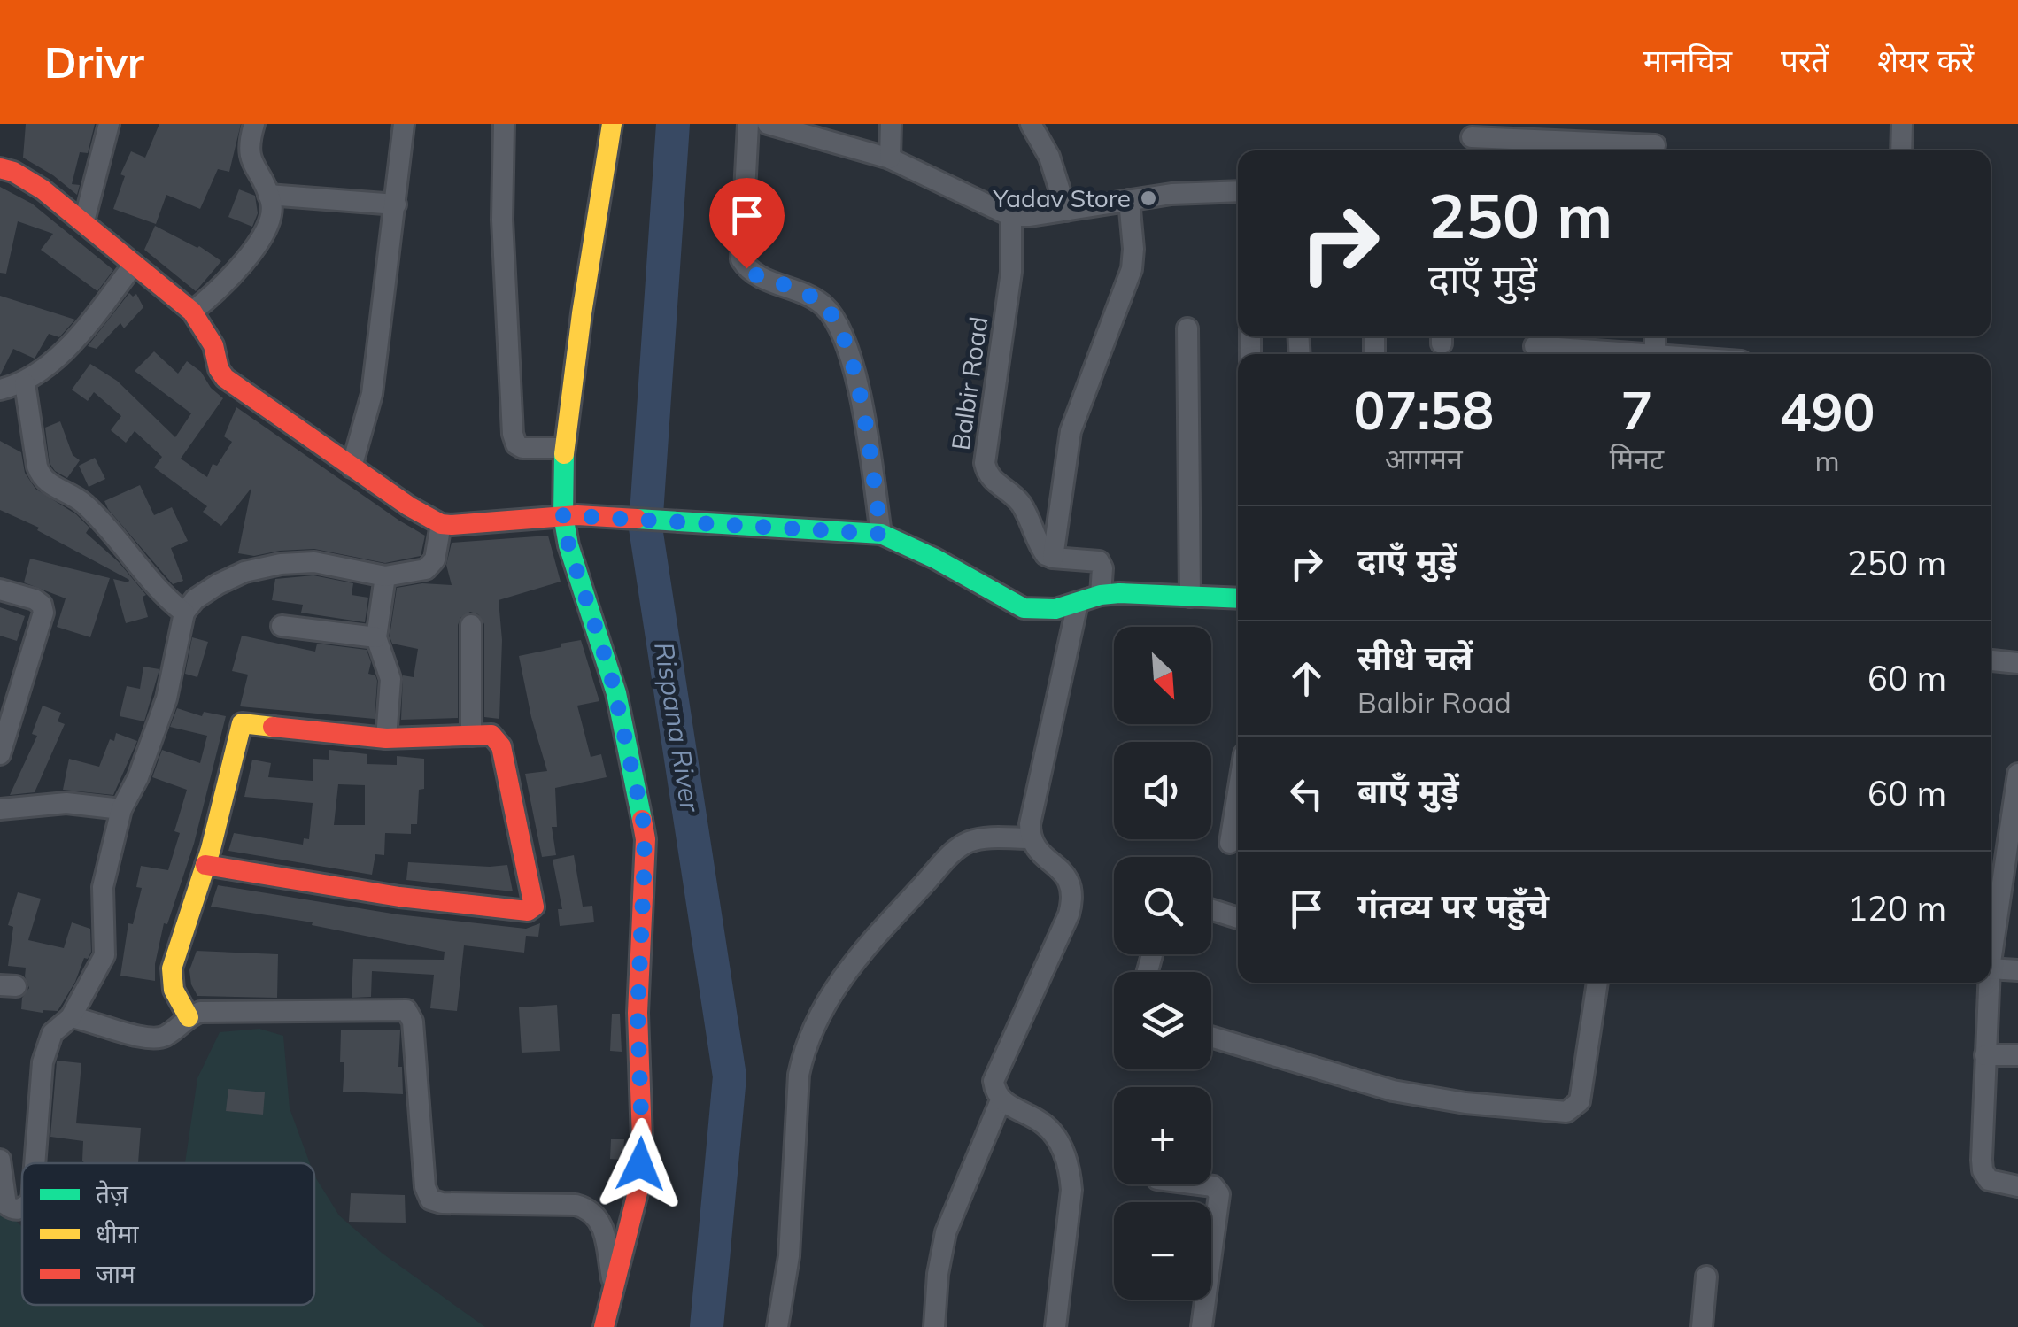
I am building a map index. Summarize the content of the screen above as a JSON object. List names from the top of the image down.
{
  "streets": {
    "street": ["Balbir Road"]
  },
  "water": ["Rispana River"],
  "places": ["Yadav Store"],
  "legend": ["तेज़", "धीमा", "जाम"],
  "north": "bottom right",
  "page": {
    "header": "Drivr",
    "nav": ["मानचित्र", "परतें", "शेयर करें"],
    "turn": ["250 m", "दाएँ मुड़ें"],
    "eta": [
      "07:58",
      "आगमन",
      "7",
      "मिनट",
      "490",
      "m"
    ],
    "list": [
      {
        "name": "दाएँ मुड़ें",
        "value": "250 m"
      },
      {
        "name": "सीधे चलें",
        "note": "Balbir Road",
        "value": "60 m"
      },
      {
        "name": "बाएँ मुड़ें",
        "value": "60 m"
      },
      {
        "name": "गंतव्य पर पहुँचे",
        "value": "120 m"
      }
    ],
    "map_buttons": ["+", "−"]
  }
}
